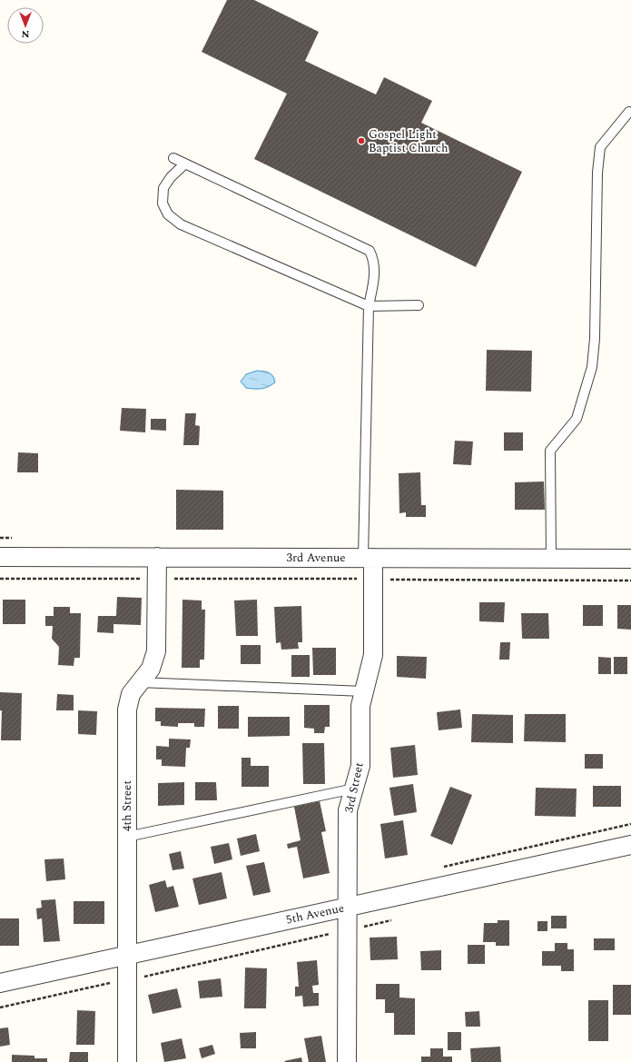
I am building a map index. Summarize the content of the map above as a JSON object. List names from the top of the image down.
{
  "streets": {
    "street": [
      "3rd Avenue",
      "3rd Street",
      "4th Street",
      "5th Avenue"
    ]
  },
  "crossings": [
    ["3rd Avenue", "3rd Street"],
    ["3rd Avenue", "4th Street"],
    ["3rd Street", "5th Avenue"],
    ["4th Street", "5th Avenue"]
  ],
  "places": ["Gospel Light Baptist Church"],
  "north": "bottom"
}
